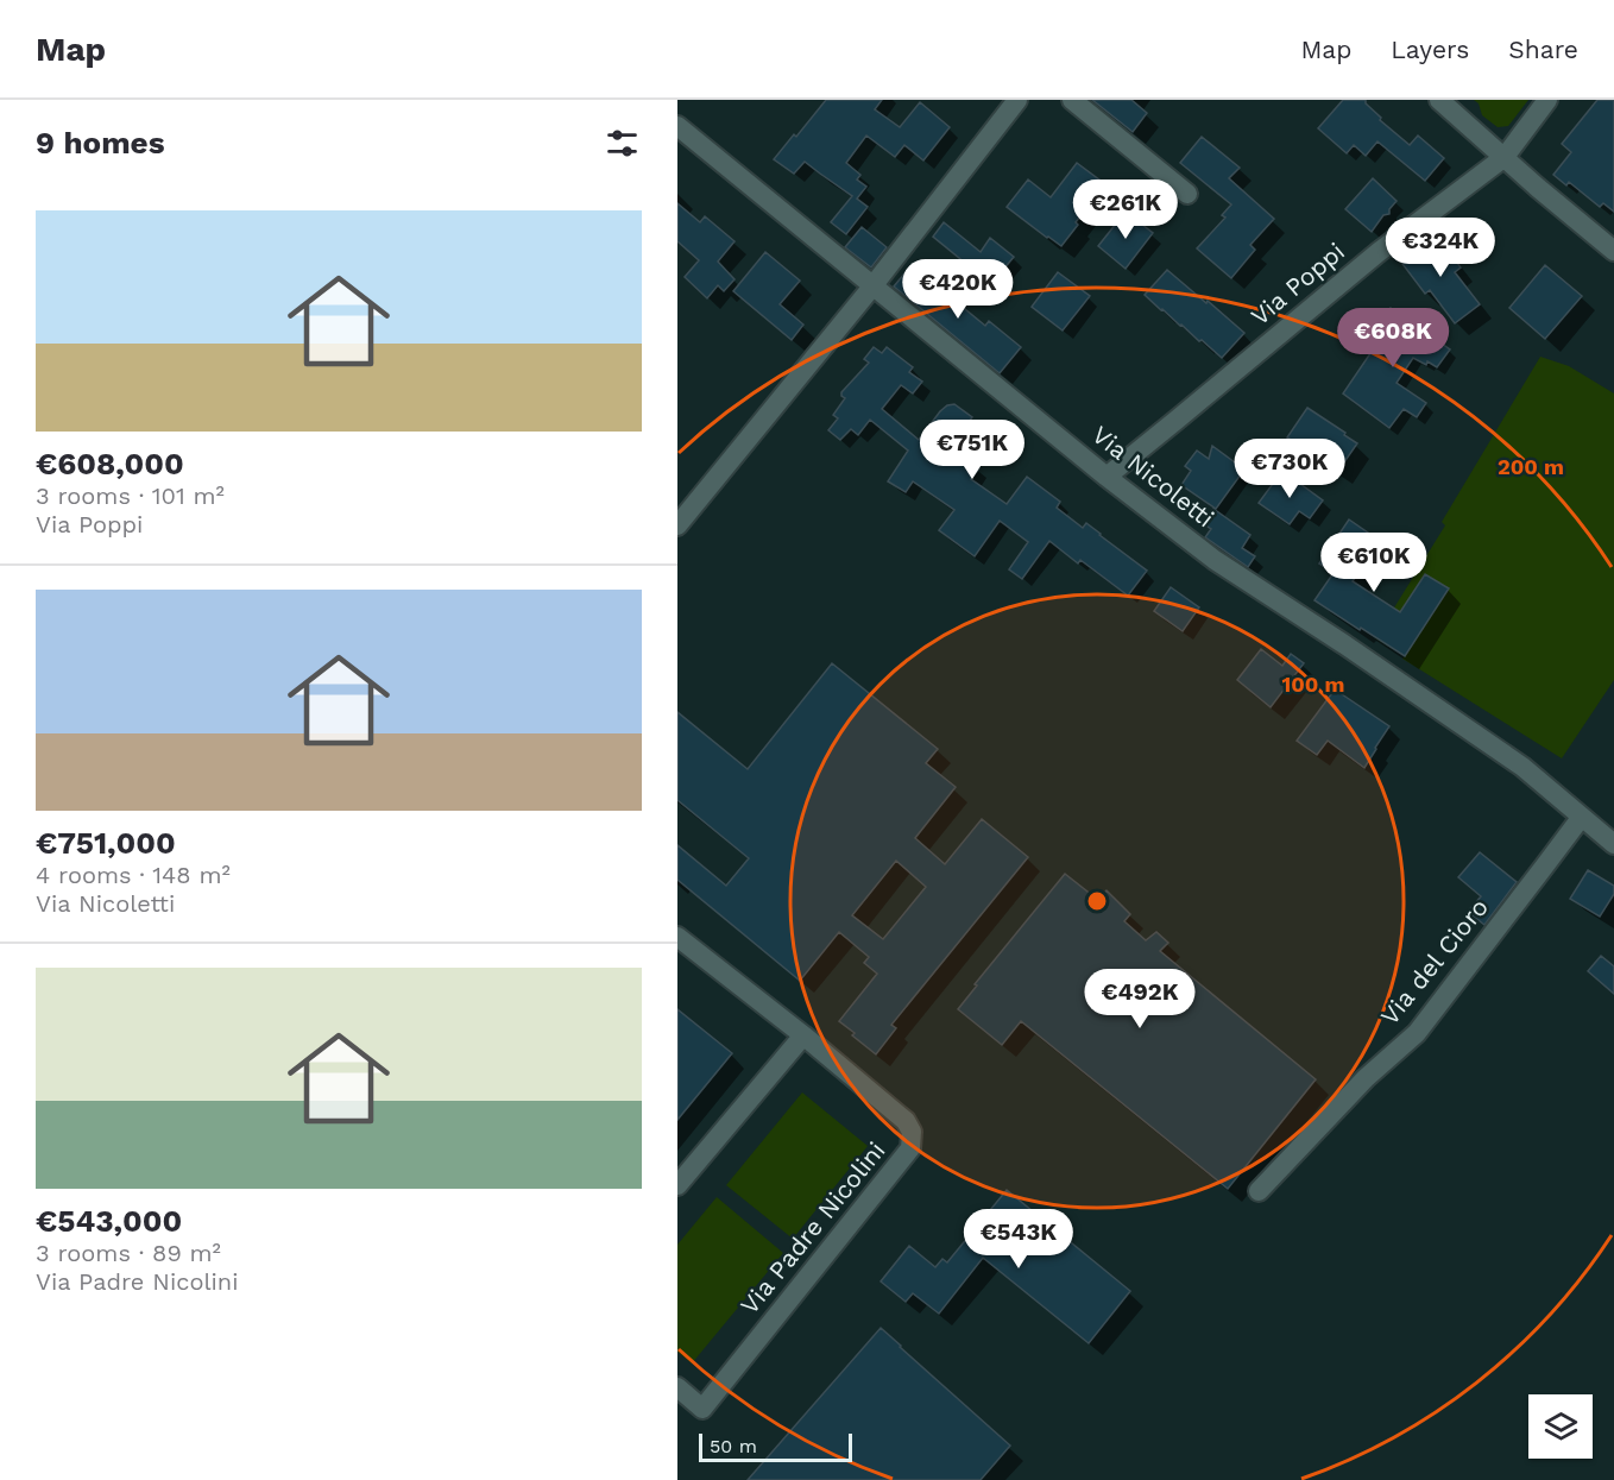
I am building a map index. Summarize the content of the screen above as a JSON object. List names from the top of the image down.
{
  "streets": {
    "street": [
      "Via Poppi",
      "Via Nicoletti",
      "Via del Cioro",
      "Via Padre Nicolini"
    ]
  },
  "crossings": [
    ["Via Poppi", "Via Nicoletti"],
    ["Via Nicoletti", "Via del Cioro"]
  ],
  "scale_bar": "50 m",
  "page": {
    "header": "Map",
    "nav": ["Map", "Layers", "Share"],
    "heading": "9 homes",
    "price": [
      "€261K",
      "€324K",
      "€420K",
      "€608K",
      "€751K",
      "€730K",
      "€610K",
      "€492K",
      "€543K"
    ],
    "list": [
      {
        "name": "€608,000",
        "note": "3 rooms · 101 m² · Via Poppi"
      },
      {
        "name": "€751,000",
        "note": "4 rooms · 148 m² · Via Nicoletti"
      },
      {
        "name": "€543,000",
        "note": "3 rooms · 89 m² · Via Padre Nicolini"
      }
    ],
    "scale": "50 m"
  },
  "rings": ["200 m", "100 m"]
}
